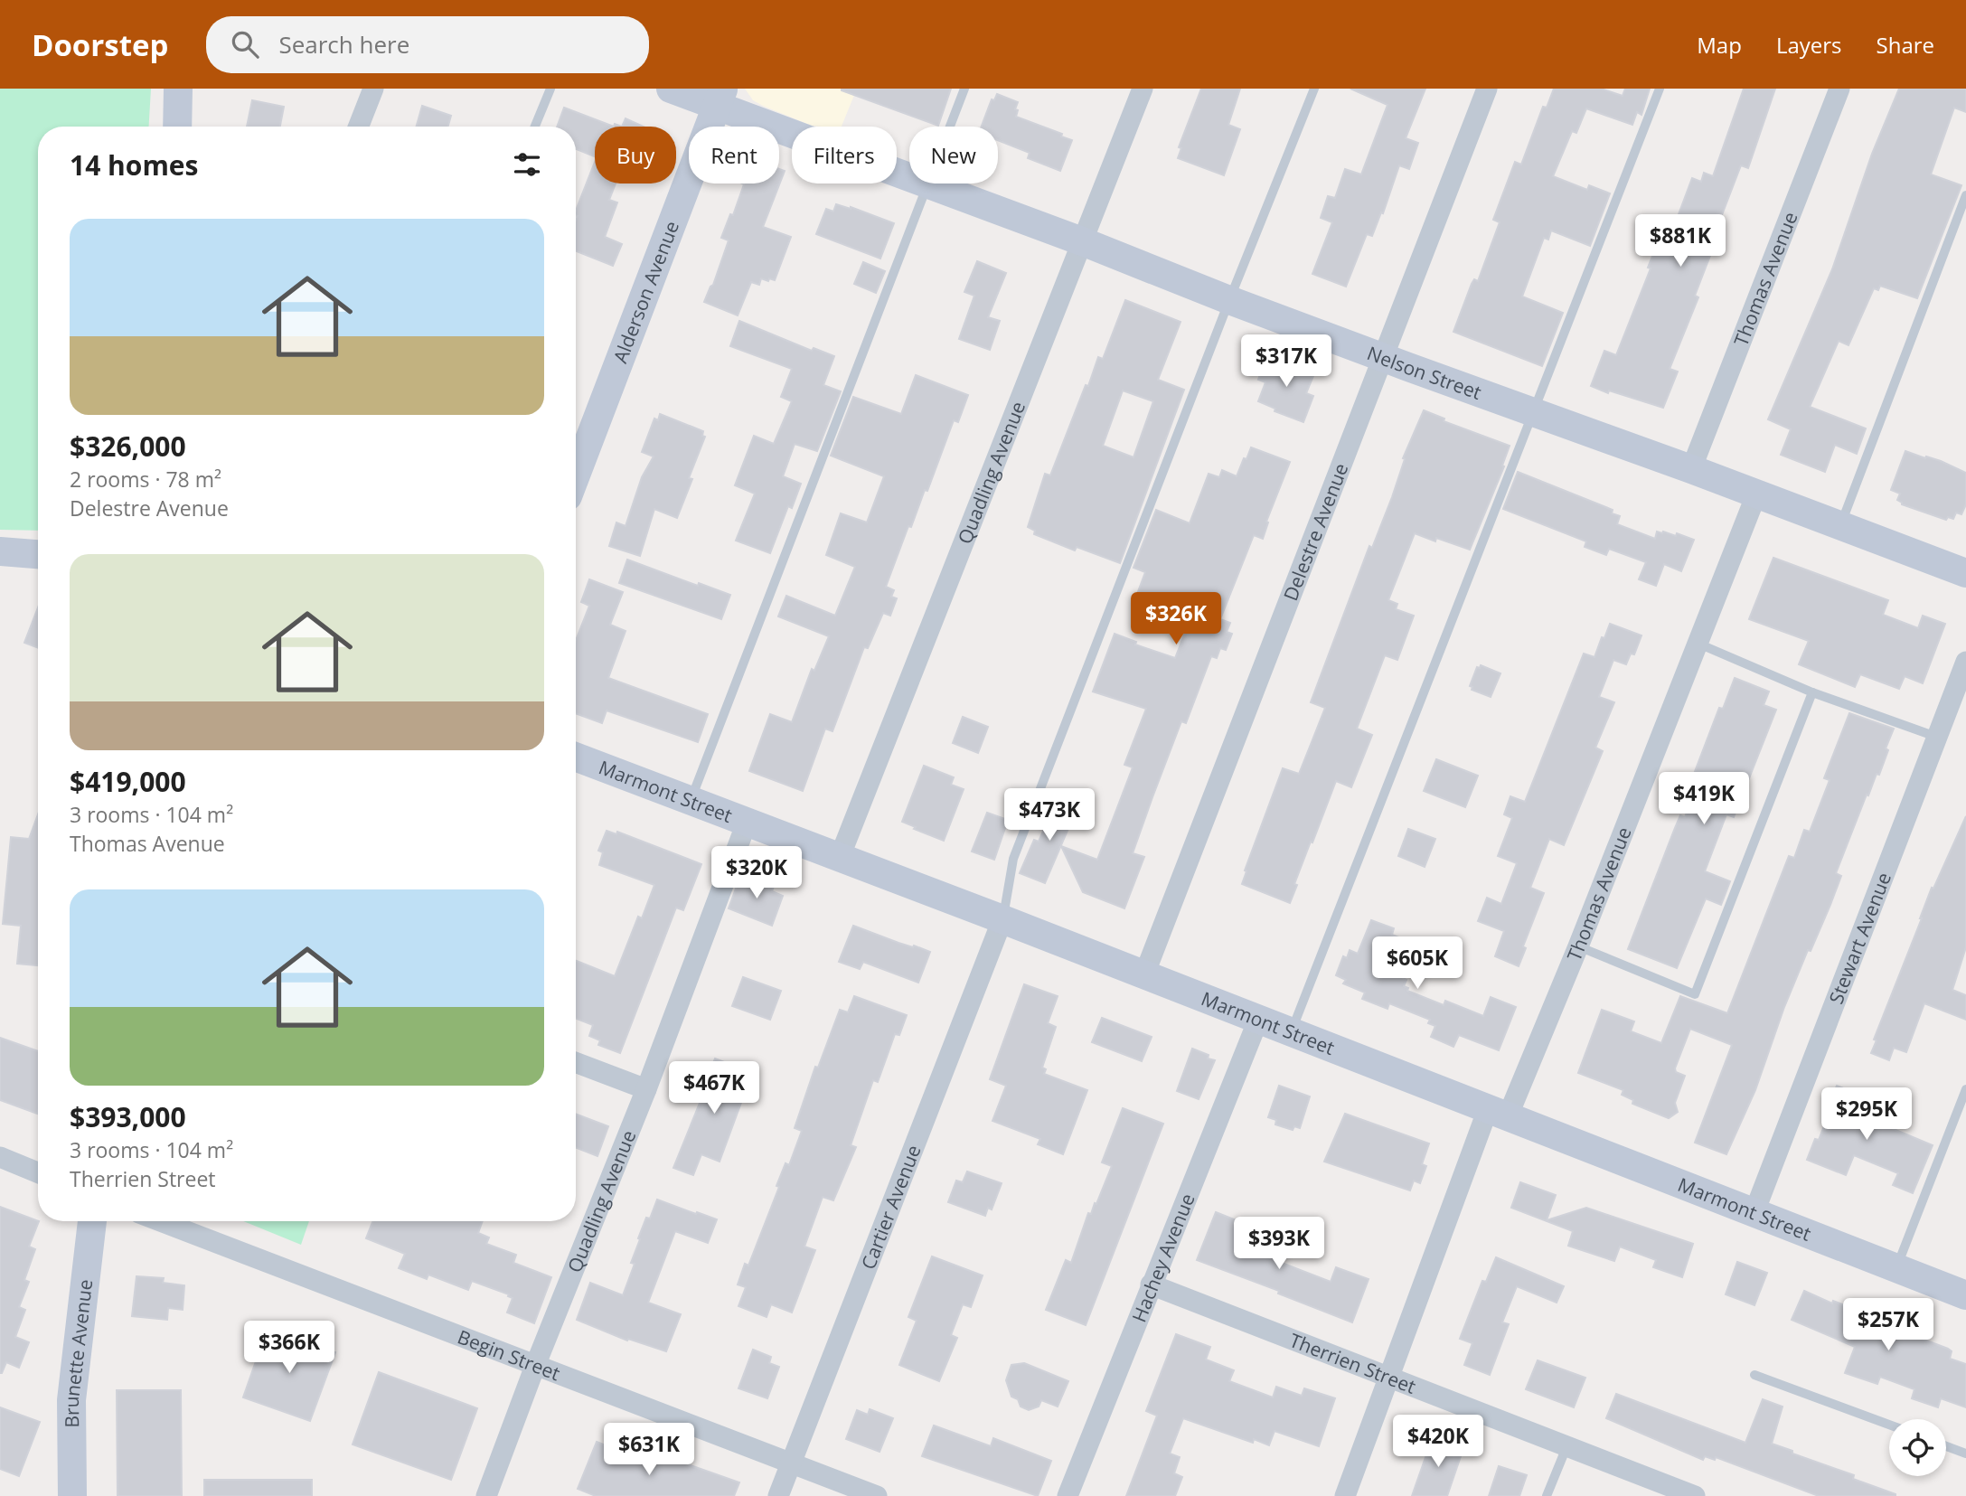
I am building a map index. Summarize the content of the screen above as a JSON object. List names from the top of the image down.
{
  "streets": {
    "main road": [
      "Alderson Avenue",
      "Nelson Street",
      "Marmont Street",
      "Brunette Avenue"
    ],
    "street": [
      "Thomas Avenue",
      "Quadling Avenue",
      "Delestre Avenue",
      "Stewart Avenue",
      "Cartier Avenue",
      "Hachey Avenue",
      "Begin Street",
      "Therrien Street"
    ]
  },
  "crossings": [
    ["Thomas Avenue", "Nelson Street"],
    ["Thomas Avenue", "Marmont Street"],
    ["Thomas Avenue", "Therrien Street"],
    ["Alderson Avenue", "Nelson Street"],
    ["Nelson Street", "Quadling Avenue"],
    ["Nelson Street", "Delestre Avenue"],
    ["Quadling Avenue", "Marmont Street"],
    ["Quadling Avenue", "Begin Street"],
    ["Delestre Avenue", "Marmont Street"],
    ["Marmont Street", "Stewart Avenue"],
    ["Marmont Street", "Cartier Avenue"],
    ["Marmont Street", "Hachey Avenue"],
    ["Cartier Avenue", "Begin Street"],
    ["Hachey Avenue", "Therrien Street"]
  ],
  "page": {
    "header": "Doorstep",
    "search": "Search here",
    "nav": ["Map", "Layers", "Share"],
    "chip": [
      "Buy",
      "Rent",
      "Filters",
      "New"
    ],
    "heading": "14 homes",
    "list": [
      {
        "name": "$326,000",
        "note": "2 rooms · 78 m² · Delestre Avenue"
      },
      {
        "name": "$419,000",
        "note": "3 rooms · 104 m² · Thomas Avenue"
      },
      {
        "name": "$393,000",
        "note": "3 rooms · 104 m² · Therrien Street"
      }
    ],
    "price": [
      "$881K",
      "$317K",
      "$326K",
      "$419K",
      "$473K",
      "$320K",
      "$605K",
      "$467K",
      "$295K",
      "$393K",
      "$257K",
      "$366K",
      "$420K",
      "$631K"
    ]
  }
}
